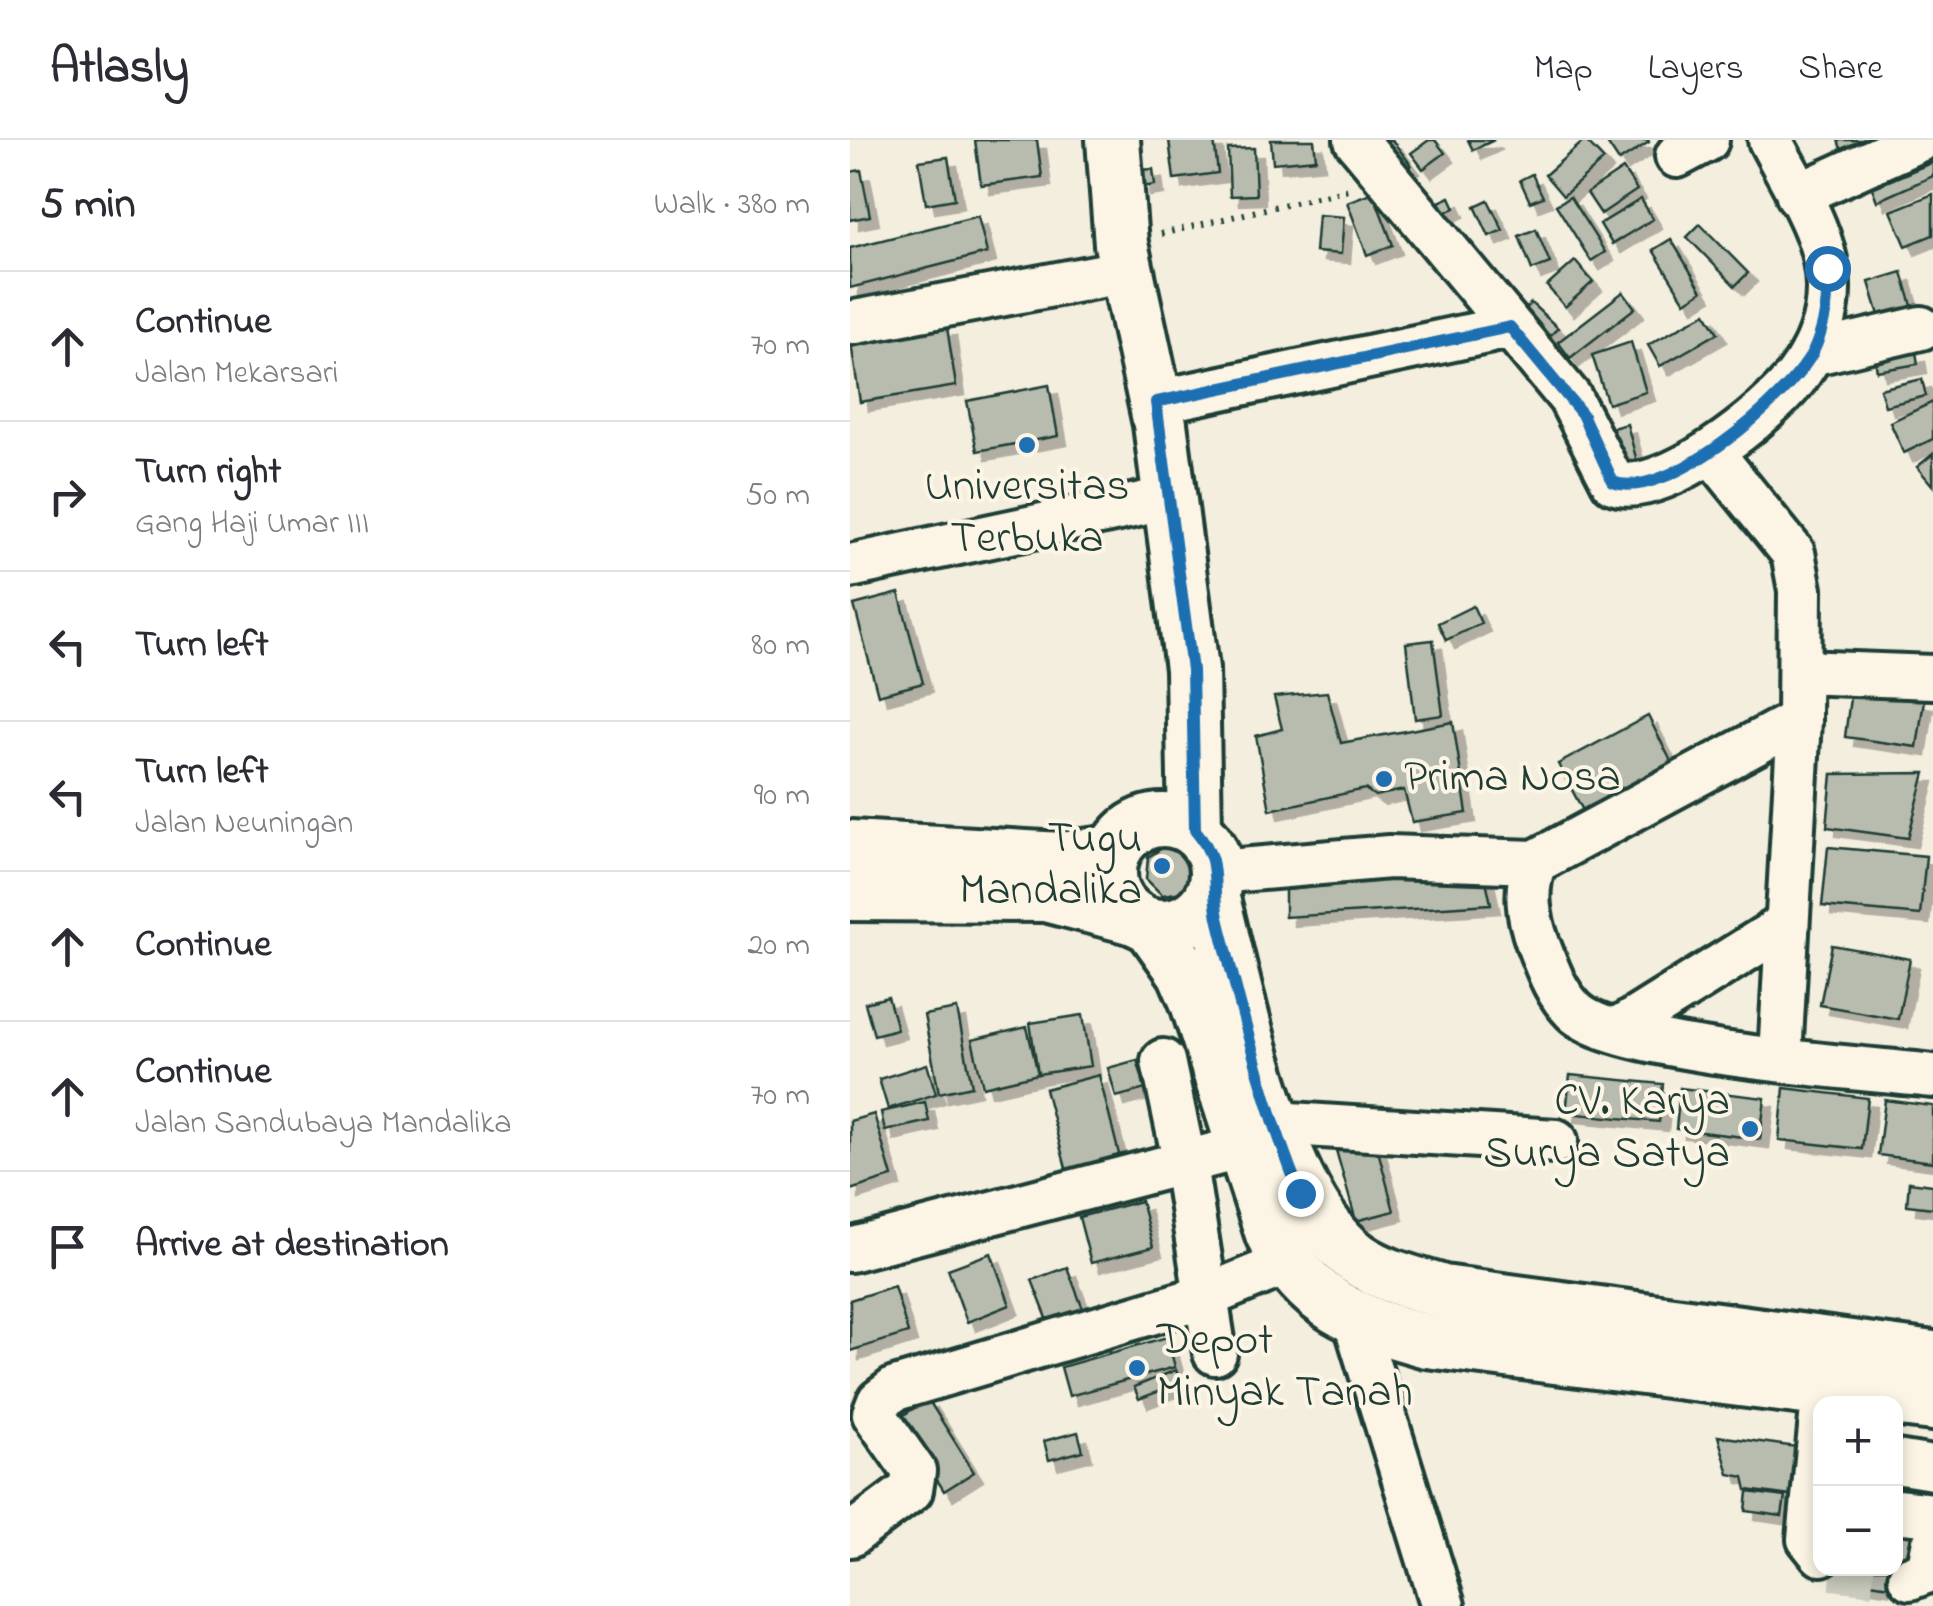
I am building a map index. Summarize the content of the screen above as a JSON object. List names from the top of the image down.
{
  "places": [
    "Universitas Terbuka",
    "Prima Nosa",
    "Tugu Mandalika",
    "CV. Karya Surya Satya",
    "Depot Minyak Tanah"
  ],
  "page": {
    "header": "Atlasly",
    "nav": ["Map", "Layers", "Share"],
    "heading": ["5 min", "Walk · 380 m"],
    "list": [
      ["Continue", "Jalan Mekarsari", "70 m"],
      ["Turn right", "Gang Haji Umar III", "50 m"],
      ["Turn left", "80 m"],
      ["Turn left", "Jalan Neuningan", "90 m"],
      ["Continue", "20 m"],
      ["Continue", "Jalan Sandubaya Mandalika", "70 m"],
      "Arrive at destination"
    ],
    "map_buttons": ["+", "−"]
  }
}
